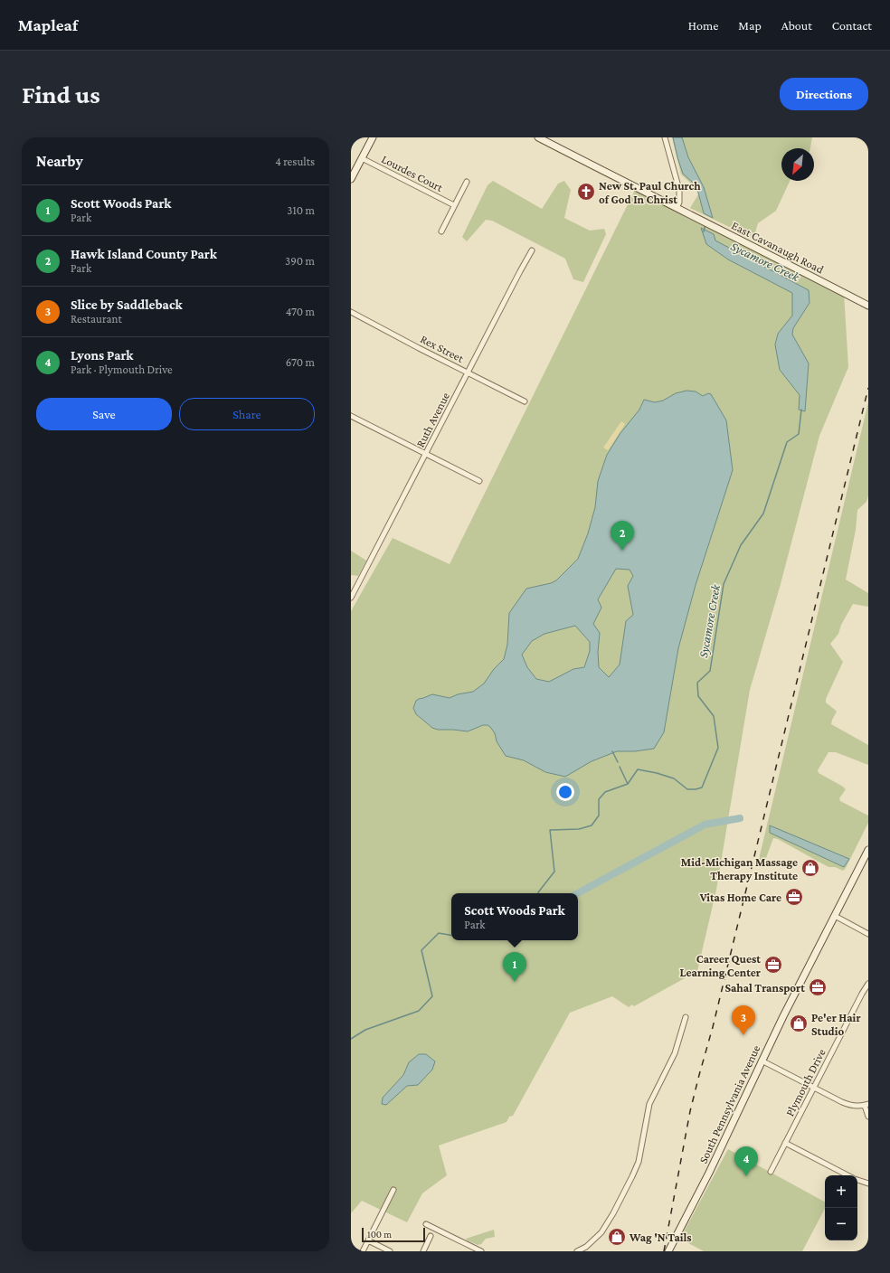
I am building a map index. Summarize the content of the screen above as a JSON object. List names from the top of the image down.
{
  "streets": {
    "main road": ["East Cavanaugh Road", "South Pennsylvania Avenue"],
    "street": [
      "Lourdes Court",
      "Rex Street",
      "Ruth Avenue",
      "Plymouth Drive"
    ]
  },
  "crossings": [
    ["Rex Street", "Ruth Avenue"]
  ],
  "water": ["Sycamore Creek"],
  "places": {
    "church": ["New St. Paul Church of God In Christ"],
    "shop": ["Mid-Michigan Massage Therapy Institute", "Pe'er Hair Studio", "Wag 'N Tails"],
    "office": ["Vitas Home Care", "Career Quest Learning Center", "Sahal Transport"]
  },
  "scale_bar": "100 m",
  "north": "bottom left",
  "page": {
    "header": "Mapleaf",
    "nav": [
      "Home",
      "Map",
      "About",
      "Contact"
    ],
    "buttons": [
      "Directions",
      ["Save", "Share"]
    ],
    "title": "Find us",
    "heading": ["Nearby", "4 results"],
    "list": [
      {
        "mark": "1",
        "name": "Scott Woods Park",
        "note": "Park",
        "value": "310 m"
      },
      {
        "mark": "2",
        "name": "Hawk Island County Park",
        "note": "Park",
        "value": "390 m"
      },
      {
        "mark": "3",
        "name": "Slice by Saddleback",
        "note": "Restaurant",
        "value": "470 m"
      },
      {
        "mark": "4",
        "name": "Lyons Park",
        "note": "Park · Plymouth Drive",
        "value": "670 m"
      }
    ],
    "pins": [
      "2",
      "1",
      "3",
      "4"
    ],
    "popup": ["Scott Woods Park", "Park"],
    "map_buttons": ["+", "−"],
    "scale": "100 m"
  }
}
